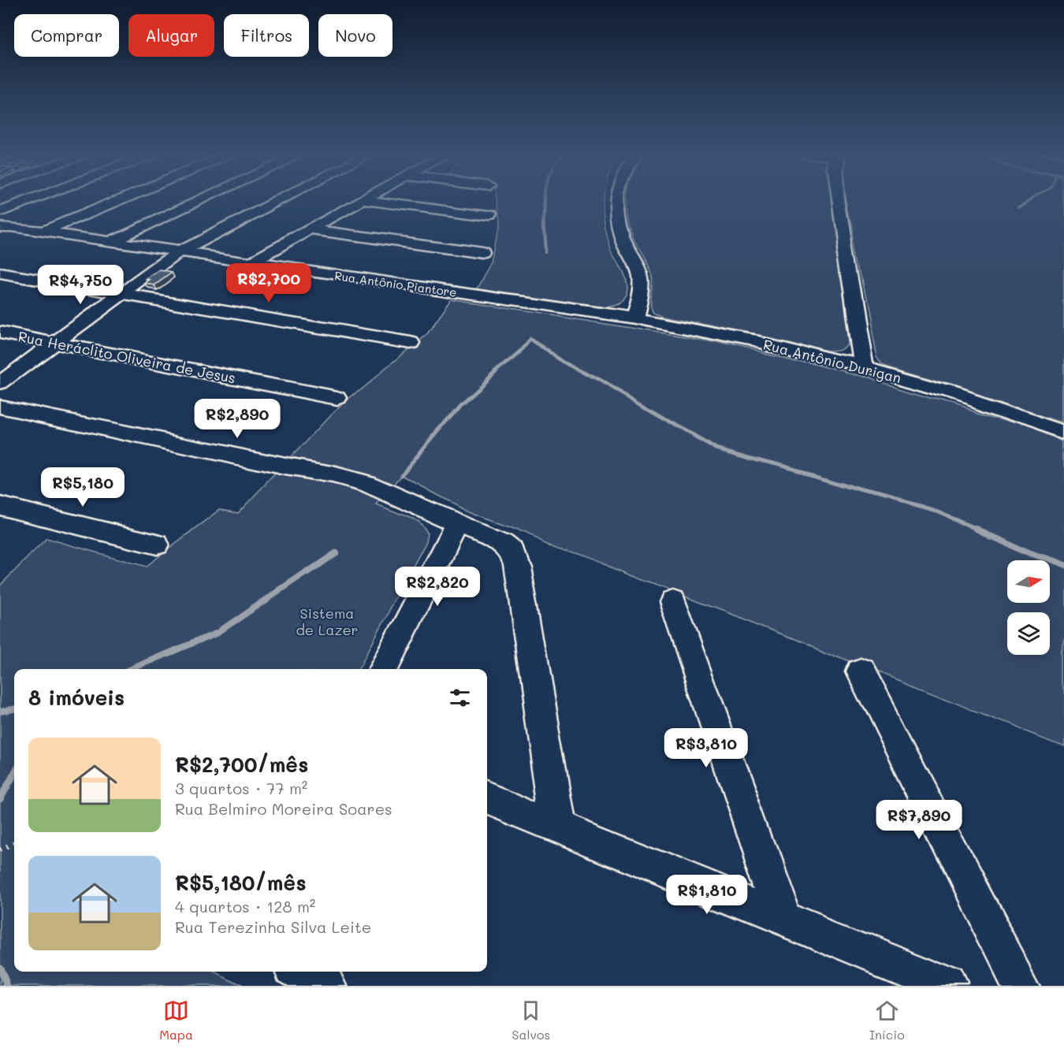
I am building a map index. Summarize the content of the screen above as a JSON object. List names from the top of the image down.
{
  "streets": {
    "street": ["Rua Antônio Piantore", "Rua Heráclito Oliveira de Jesus", "Rua Antônio Durigan"]
  },
  "crossings": [
    ["Rua Antônio Piantore", "Rua Antônio Durigan"]
  ],
  "parks": ["Sistema de Lazer"],
  "north": "right",
  "page": {
    "chip": [
      "Comprar",
      "Alugar",
      "Filtros",
      "Novo"
    ],
    "price": [
      "R$2,700",
      "R$4,750",
      "R$2,890",
      "R$5,180",
      "R$2,820",
      "R$3,810",
      "R$7,890",
      "R$1,810"
    ],
    "heading": "8 imóveis",
    "list": [
      {
        "name": "R$2,700/mês",
        "note": "3 quartos · 77 m² · Rua Belmiro Moreira Soares"
      },
      {
        "name": "R$5,180/mês",
        "note": "4 quartos · 128 m² · Rua Terezinha Silva Leite"
      }
    ],
    "tabs": ["Mapa", "Salvos", "Início"]
  }
}
